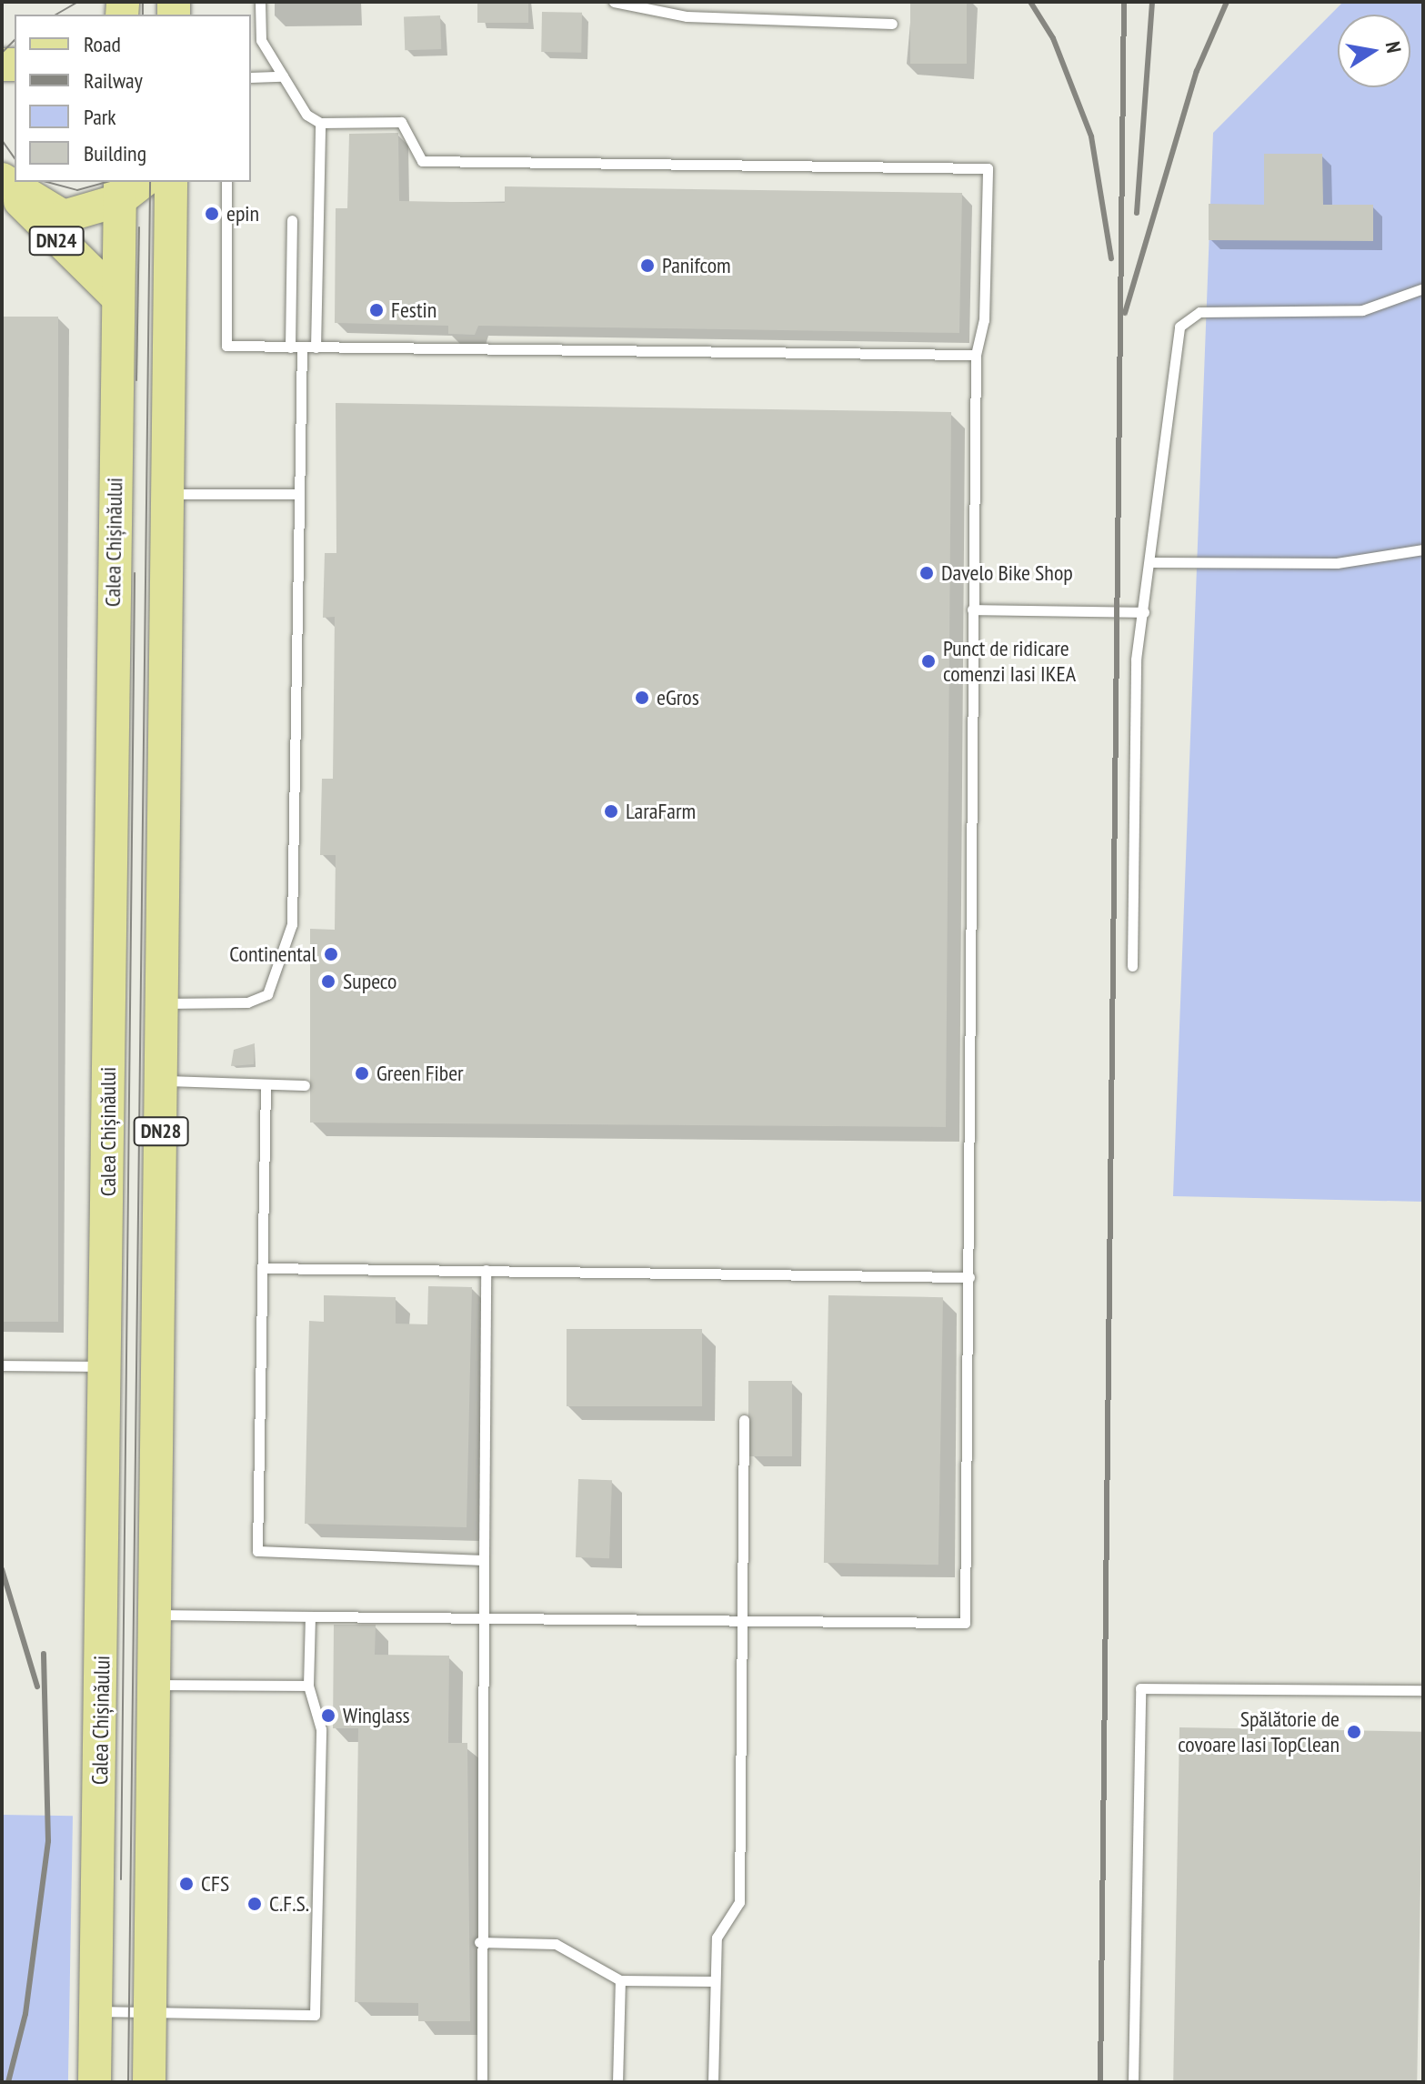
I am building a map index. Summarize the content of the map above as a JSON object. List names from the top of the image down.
{
  "streets": {
    "main road": ["DN24", "Calea Chișinăului", "DN28"]
  },
  "crossings": [
    ["DN24", "Calea Chișinăului"]
  ],
  "places": [
    "epin",
    "Panifcom",
    "Festin",
    "Davelo Bike Shop",
    "Punct de ridicare comenzi Iasi IKEA",
    "eGros",
    "LaraFarm",
    "Continental",
    "Supeco",
    "Green Fiber",
    "Winglass",
    "Spălătorie de covoare Iasi TopClean",
    "CFS",
    "C.F.S."
  ],
  "legend": [
    "Road",
    "Railway",
    "Park",
    "Building"
  ],
  "north": "right"
}
